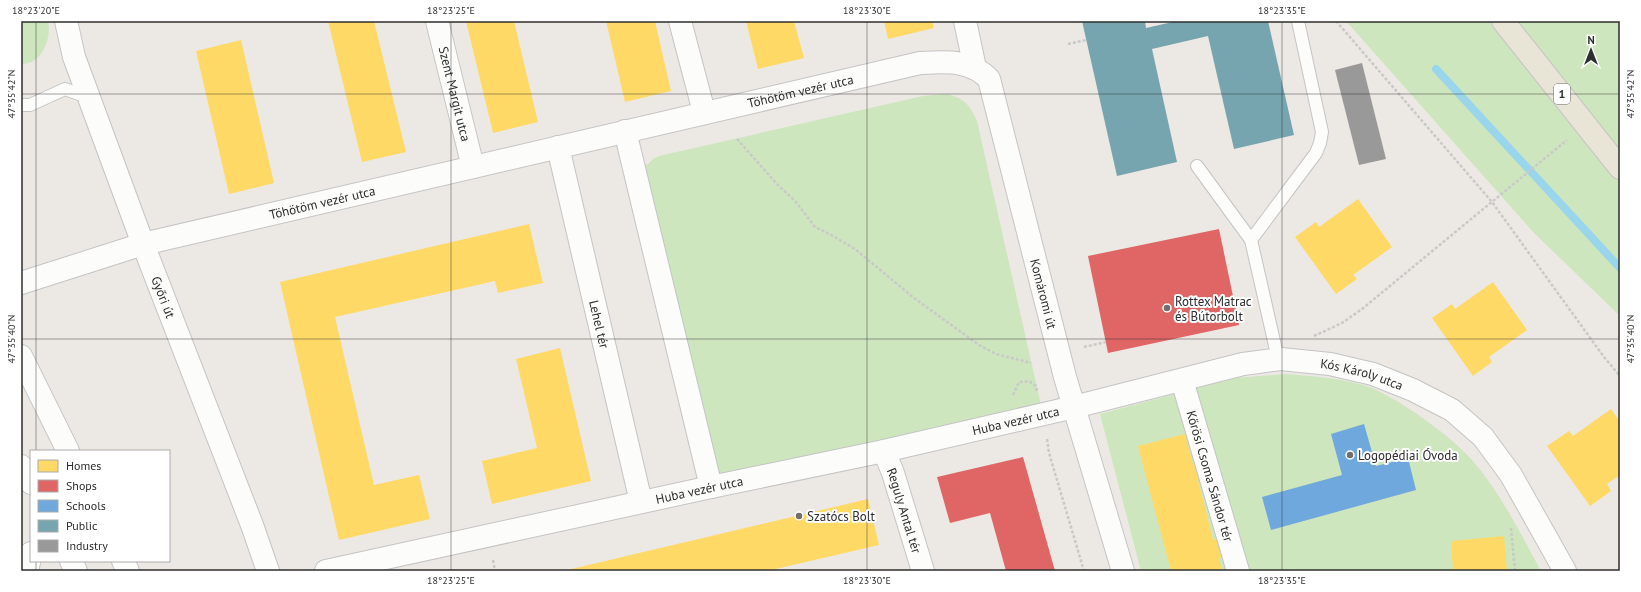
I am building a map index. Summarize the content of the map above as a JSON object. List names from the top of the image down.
{
  "streets": {
    "main road": ["1"],
    "street": [
      "Töhötöm vezér utca",
      "Szent Margit utca",
      "Komáromi út",
      "Győri út",
      "Lehel tér",
      "Kós Károly utca",
      "Huba vezér utca",
      "Kőrösi Csoma Sándor tér",
      "Reguly Antal tér"
    ]
  },
  "crossings": [
    ["Töhötöm vezér utca", "Szent Margit utca"],
    ["Töhötöm vezér utca", "Komáromi út"],
    ["Töhötöm vezér utca", "Győri út"],
    ["Töhötöm vezér utca", "Lehel tér"],
    ["Komáromi út", "Kós Károly utca"],
    ["Komáromi út", "Huba vezér utca"],
    ["Lehel tér", "Huba vezér utca"],
    ["Kós Károly utca", "Huba vezér utca"],
    ["Kós Károly utca", "Kőrösi Csoma Sándor tér"],
    ["Huba vezér utca", "Reguly Antal tér"]
  ],
  "places": ["Rottex Matrac és Bútorbolt", "Logopédiai Óvoda", "Szatócs Bolt"],
  "legend": [
    "Homes",
    "Shops",
    "Schools",
    "Public",
    "Industry"
  ],
  "north": "top",
  "coordinates": [
    "18°23'20\"E",
    "18°23'25\"E",
    "18°23'30\"E",
    "18°23'35\"E",
    "47°35'42\"N",
    "47°35'40\"N"
  ]
}
